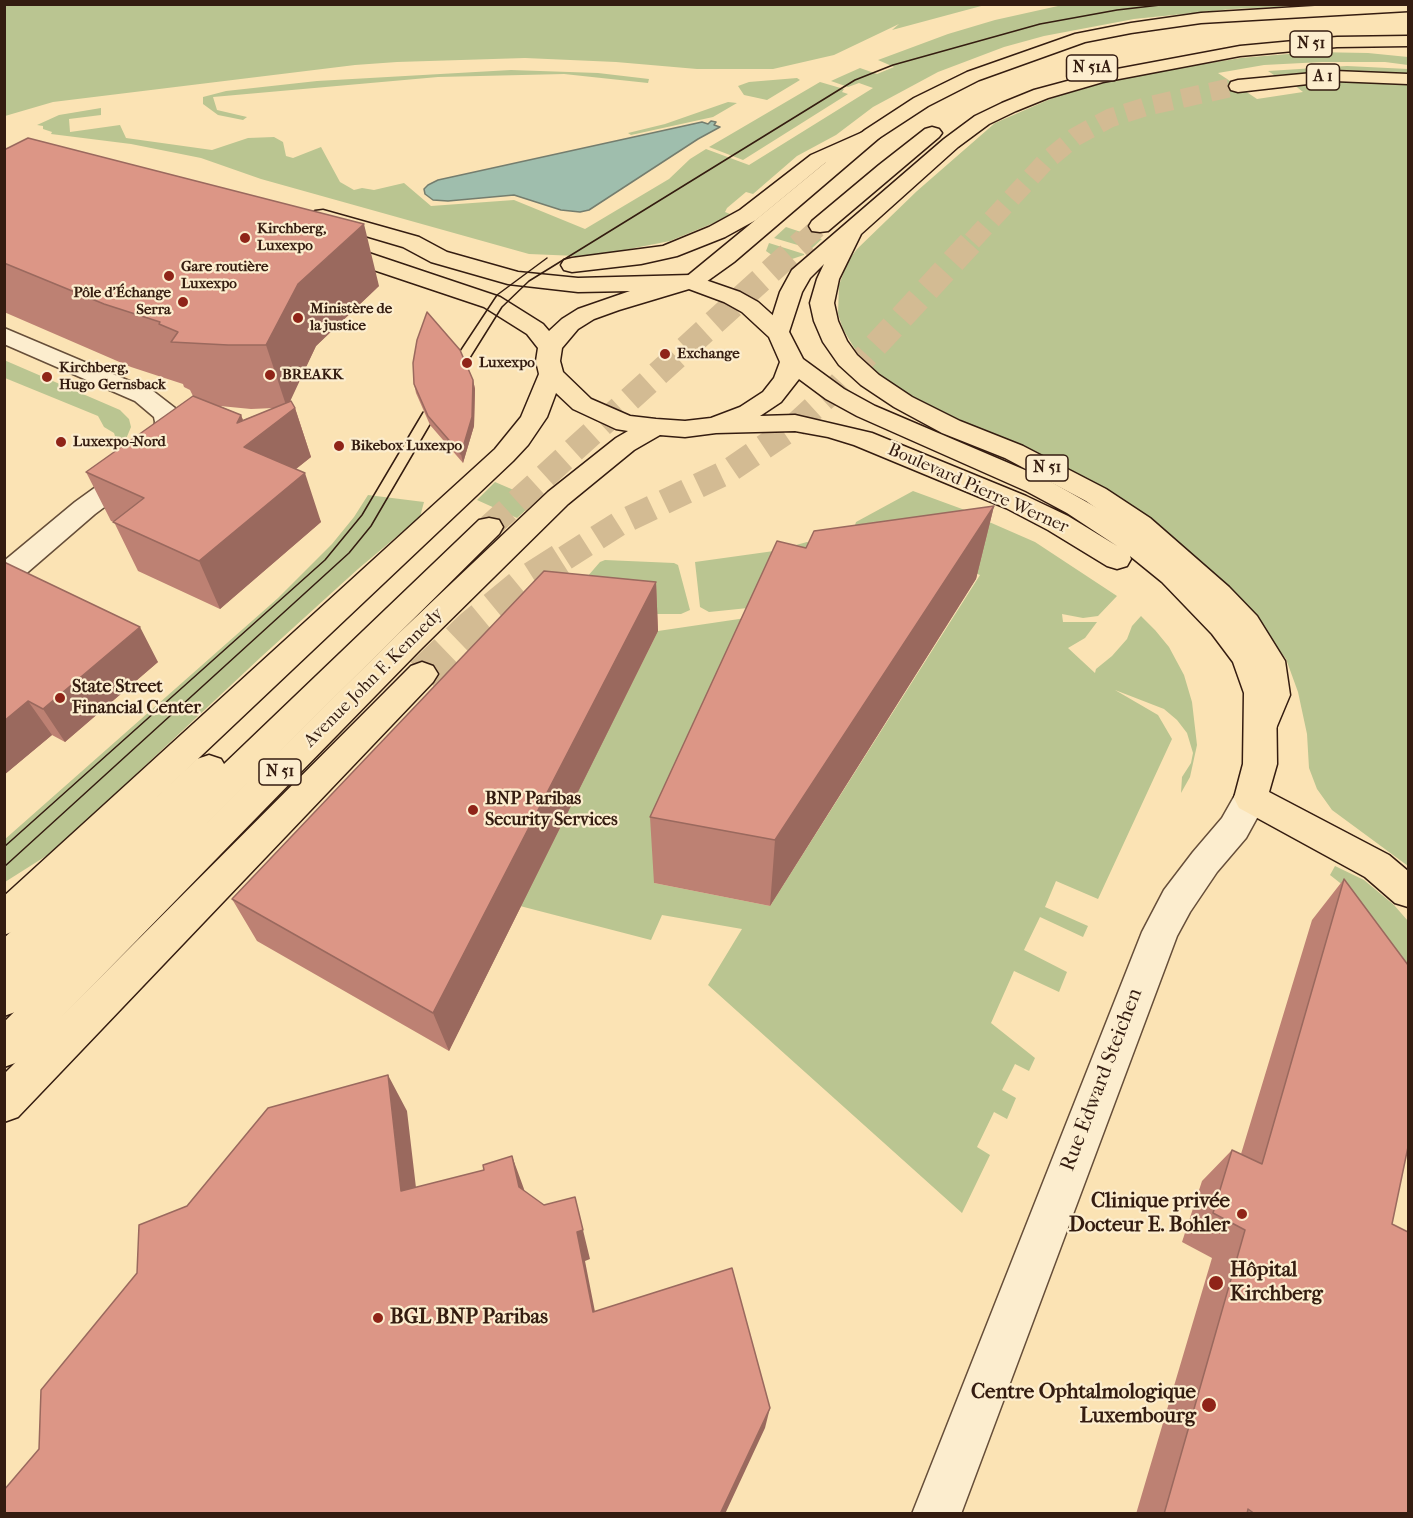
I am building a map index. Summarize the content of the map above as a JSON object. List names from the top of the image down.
{
  "streets": {
    "main road": [
      "N 51",
      "N 51A",
      "A 1",
      "Boulevard Pierre Werner",
      "Avenue John F. Kennedy"
    ],
    "street": ["Rue Edward Steichen"]
  },
  "crossings": [
    ["N 51", "N 51A"],
    ["N 51", "A 1"],
    ["N 51", "Boulevard Pierre Werner"],
    ["N 51", "Avenue John F. Kennedy"],
    ["Boulevard Pierre Werner", "Avenue John F. Kennedy"],
    ["Boulevard Pierre Werner", "Rue Edward Steichen"]
  ],
  "places": [
    "Kirchberg, Luxexpo",
    "Gare routière Luxexpo",
    "Pôle d'Échange Serra",
    "Ministère de la justice",
    "Exchange",
    "Luxexpo",
    "BREAKK",
    "Kirchberg, Hugo Gernsback",
    "Luxexpo-Nord",
    "Bikebox Luxexpo",
    "State Street Financial Center",
    "BNP Paribas Security Services",
    "Clinique privée Docteur E. Bohler",
    "Hôpital Kirchberg",
    "BGL BNP Paribas",
    "Centre Ophtalmologique Luxembourg"
  ]
}
